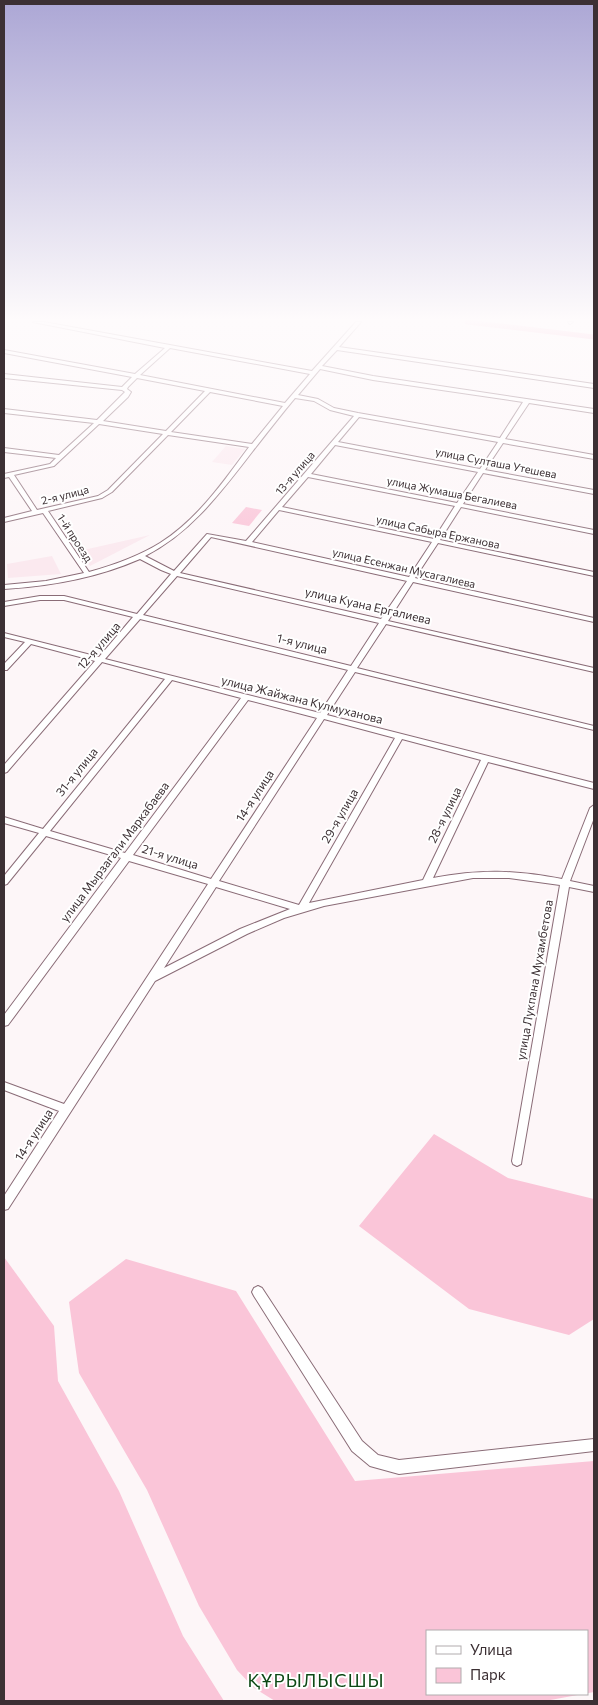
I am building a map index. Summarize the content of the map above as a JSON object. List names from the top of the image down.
{
  "streets": {
    "street": [
      "улица Султаша Утешева",
      "13-я улица",
      "улица Жумаша Бегалиева",
      "2-я улица",
      "улица Сабыра Ержанова",
      "1-й проезд",
      "улица Есенжан Мусагалиева",
      "улица Куана Ергалиева",
      "1-я улица",
      "12-я улица",
      "улица Жайжана Кулмуханова",
      "31-я улица",
      "14-я улица",
      "28-я улица",
      "29-я улица",
      "улица Мырзагали Маркабаева",
      "21-я улица",
      "улица Лукпана Мухамбетова"
    ]
  },
  "crossings": [
    ["улица Султаша Утешева", "13-я улица"],
    ["улица Султаша Утешева", "14-я улица"],
    ["13-я улица", "улица Жумаша Бегалиева"],
    ["13-я улица", "улица Сабыра Ержанова"],
    ["13-я улица", "улица Есенжан Мусагалиева"],
    ["улица Жумаша Бегалиева", "14-я улица"],
    ["2-я улица", "1-й проезд"],
    ["улица Сабыра Ержанова", "14-я улица"],
    ["улица Есенжан Мусагалиева", "12-я улица"],
    ["улица Есенжан Мусагалиева", "14-я улица"],
    ["улица Куана Ергалиева", "12-я улица"],
    ["улица Куана Ергалиева", "14-я улица"],
    ["1-я улица", "12-я улица"],
    ["1-я улица", "14-я улица"],
    ["12-я улица", "улица Жайжана Кулмуханова"],
    ["улица Жайжана Кулмуханова", "31-я улица"],
    ["улица Жайжана Кулмуханова", "14-я улица"],
    ["улица Жайжана Кулмуханова", "28-я улица"],
    ["улица Жайжана Кулмуханова", "29-я улица"],
    ["улица Жайжана Кулмуханова", "улица Мырзагали Маркабаева"],
    ["31-я улица", "21-я улица"],
    ["14-я улица", "21-я улица"],
    ["28-я улица", "21-я улица"],
    ["29-я улица", "21-я улица"],
    ["улица Мырзагали Маркабаева", "21-я улица"],
    ["21-я улица", "улица Лукпана Мухамбетова"]
  ],
  "districts": ["ҚҰРЫЛЫСШЫ"],
  "legend": ["Улица", "Парк"]
}
